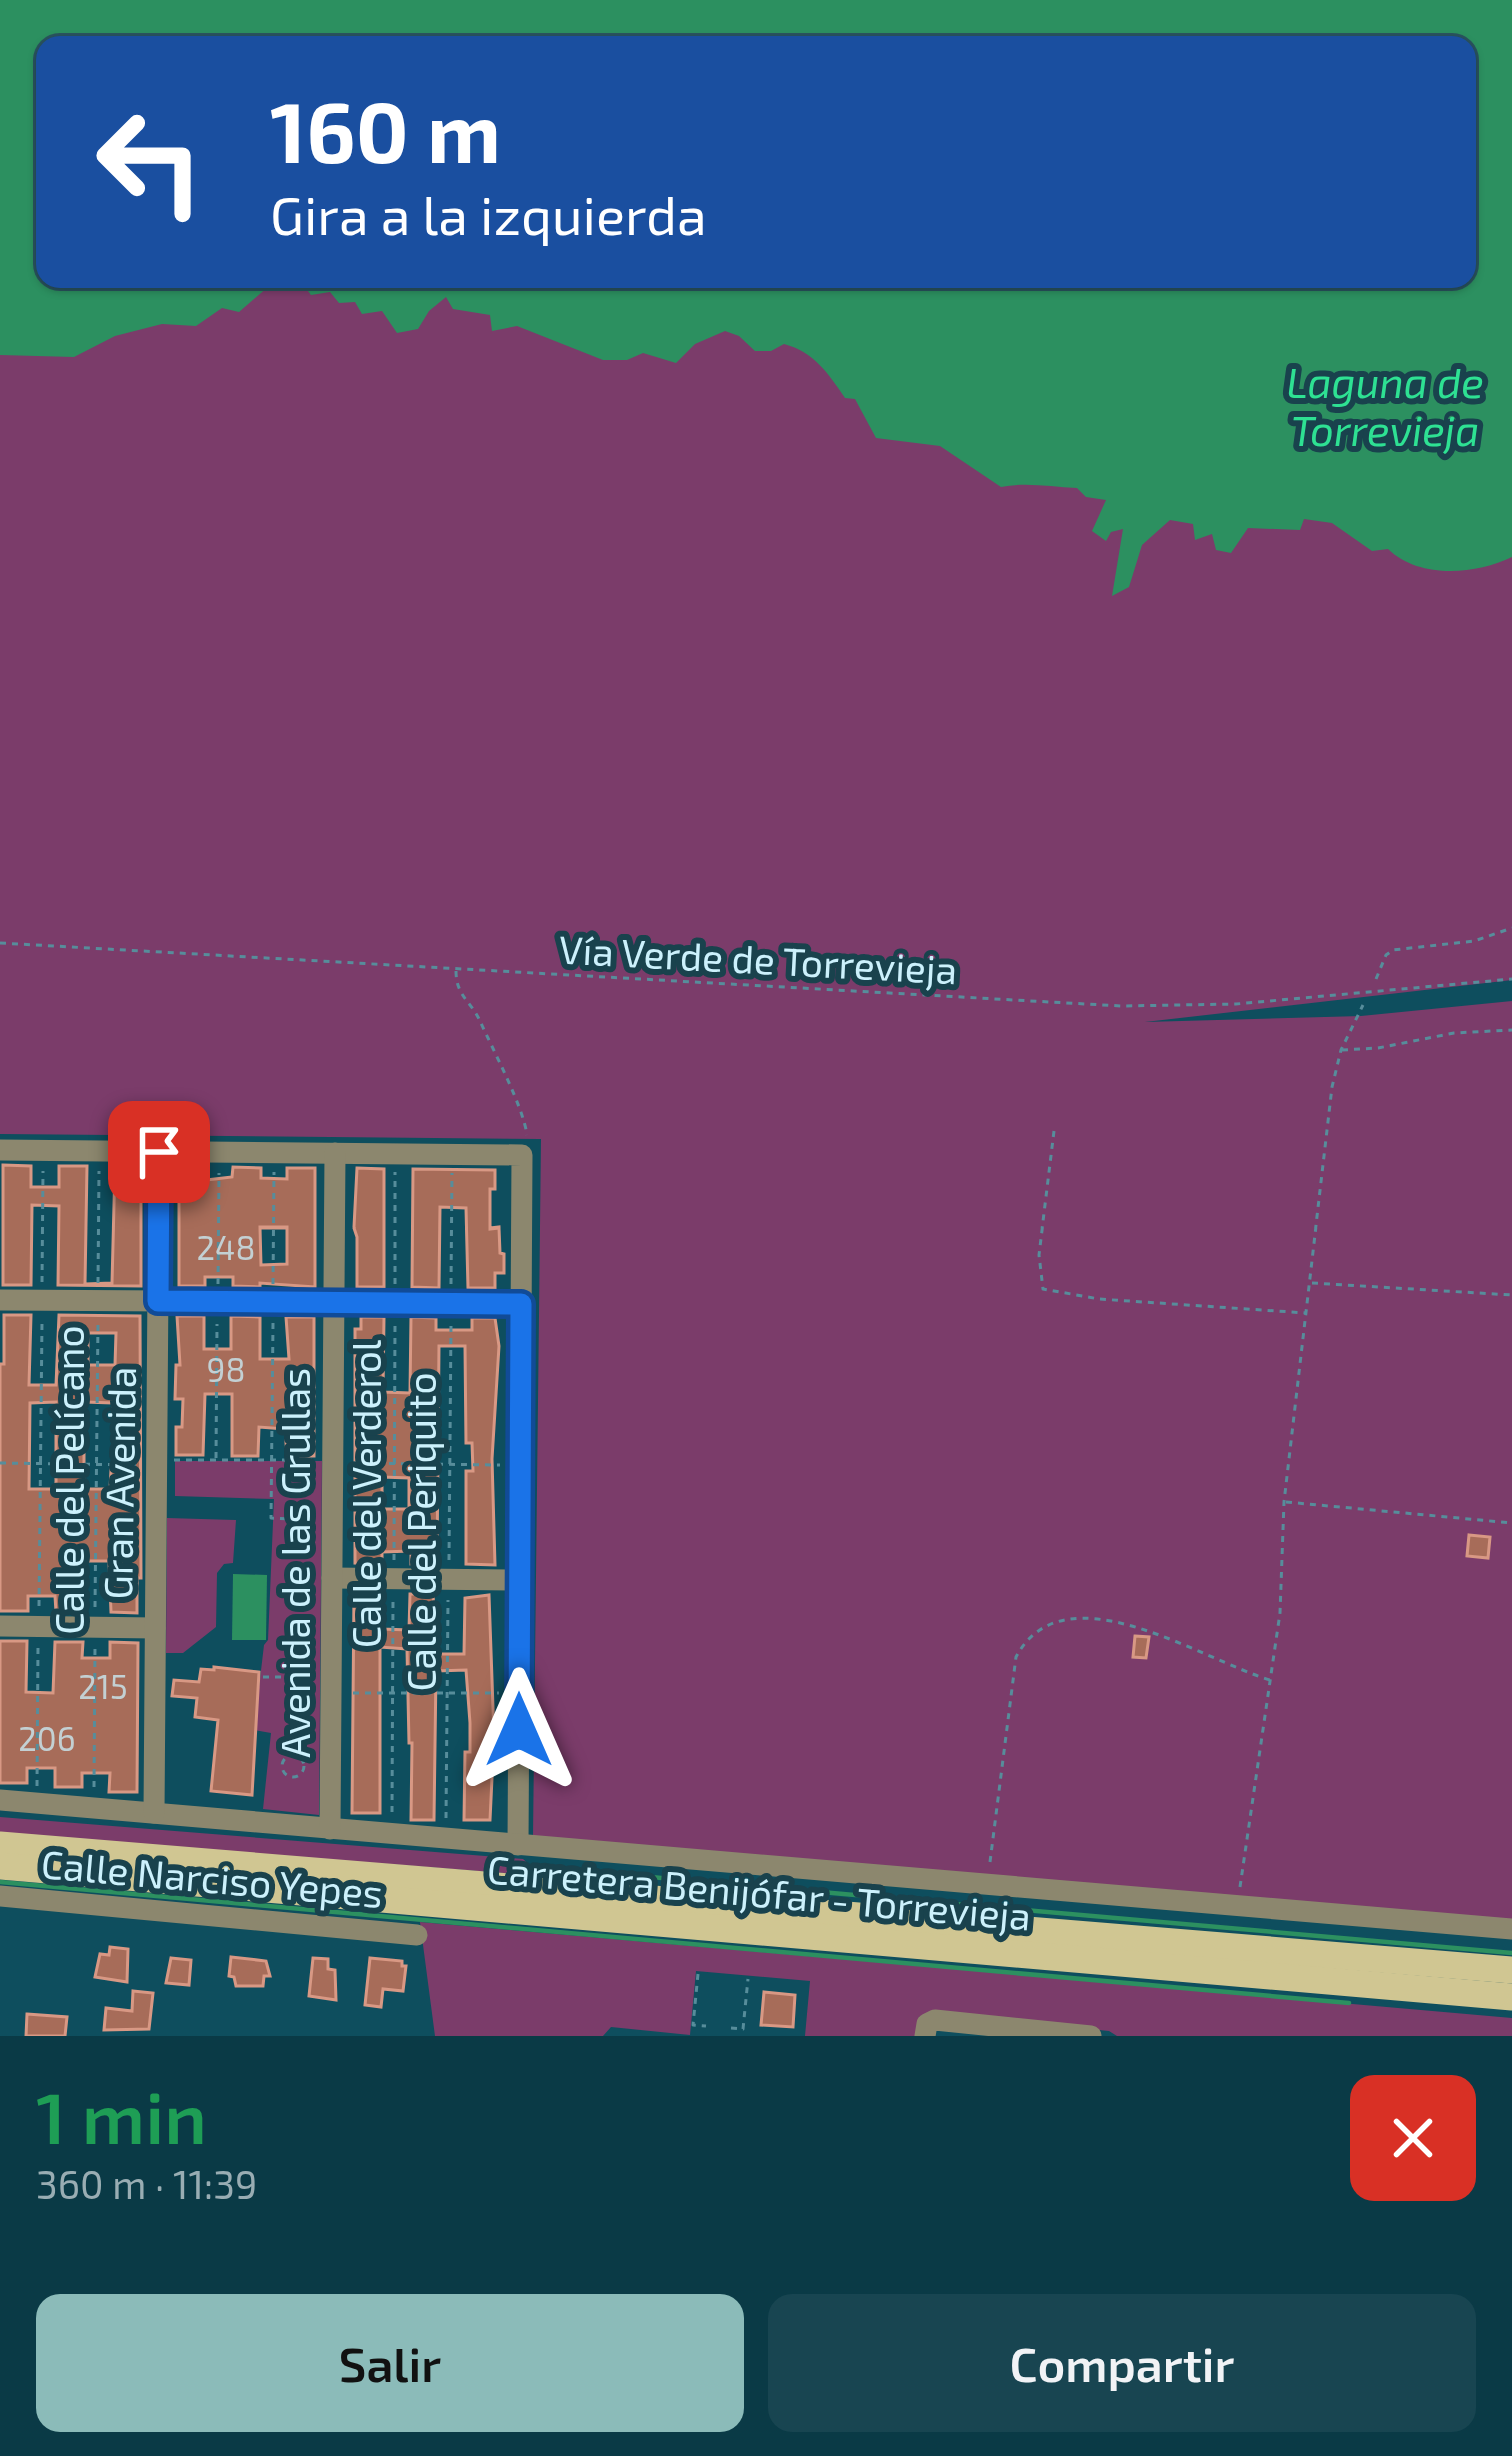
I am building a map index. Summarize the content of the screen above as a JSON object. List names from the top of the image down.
{
  "streets": {
    "main road": ["Carretera Benijófar - Torrevieja"],
    "street": ["Gran Avenida", "Avenida de las Grullas", "Calle Narciso Yepes"],
    "path": [
      "Vía Verde de Torrevieja",
      "Calle del Pelícano",
      "Calle del Verderol",
      "Calle del Periquito"
    ]
  },
  "water": ["Laguna de Torrevieja"],
  "house_numbers": [
    "248",
    "98",
    "215",
    "206"
  ],
  "page": {
    "turn": ["160 m", "Gira a la izquierda"],
    "heading": ["1 min", "360 m · 11:39"],
    "buttons": ["Salir", "Compartir"]
  }
}
